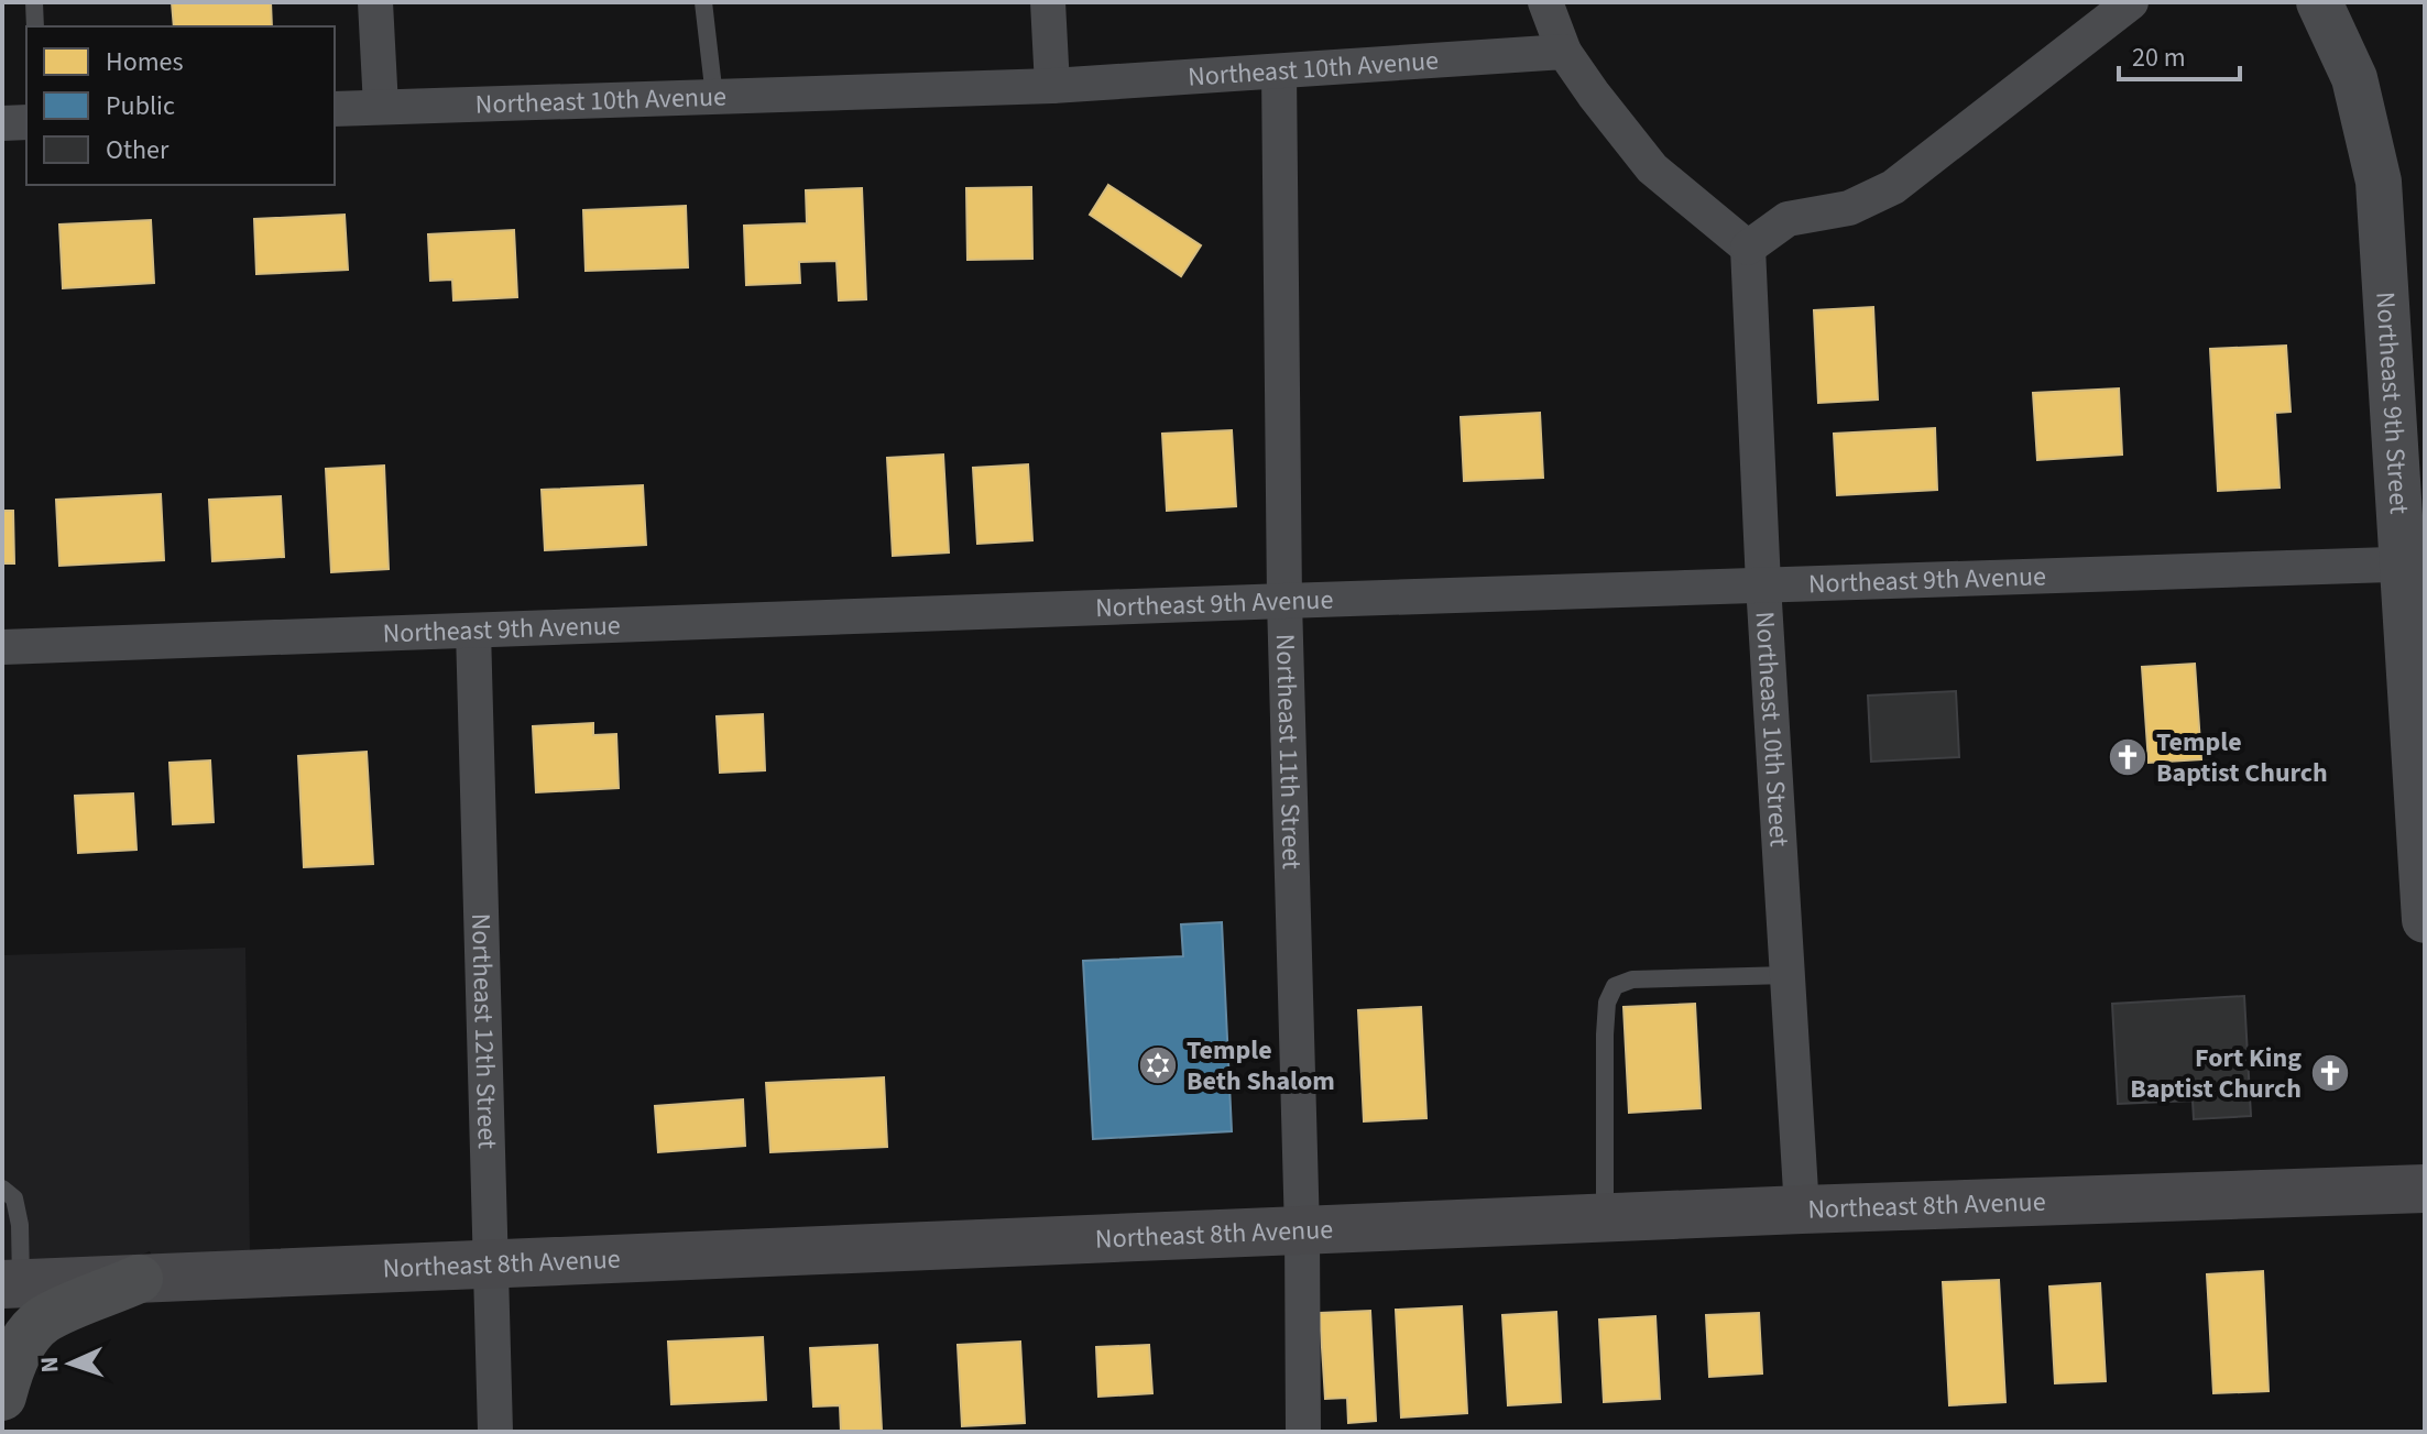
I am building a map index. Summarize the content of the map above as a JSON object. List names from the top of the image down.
{
  "streets": {
    "main road": ["Northeast 8th Avenue"],
    "street": [
      "Northeast 10th Avenue",
      "Northeast 9th Street",
      "Northeast 9th Avenue",
      "Northeast 10th Street",
      "Northeast 11th Street",
      "Northeast 12th Street"
    ]
  },
  "crossings": [
    ["Northeast 10th Avenue", "Northeast 11th Street"],
    ["Northeast 9th Street", "Northeast 9th Avenue"],
    ["Northeast 9th Avenue", "Northeast 10th Street"],
    ["Northeast 9th Avenue", "Northeast 11th Street"],
    ["Northeast 9th Avenue", "Northeast 12th Street"],
    ["Northeast 10th Street", "Northeast 8th Avenue"],
    ["Northeast 11th Street", "Northeast 8th Avenue"],
    ["Northeast 12th Street", "Northeast 8th Avenue"]
  ],
  "places": {
    "church": ["Temple Baptist Church", "Fort King Baptist Church"],
    "synagogue": ["Temple Beth Shalom"]
  },
  "legend": ["Homes", "Public", "Other"],
  "scale_bar": "20 m",
  "north": "left"
}
